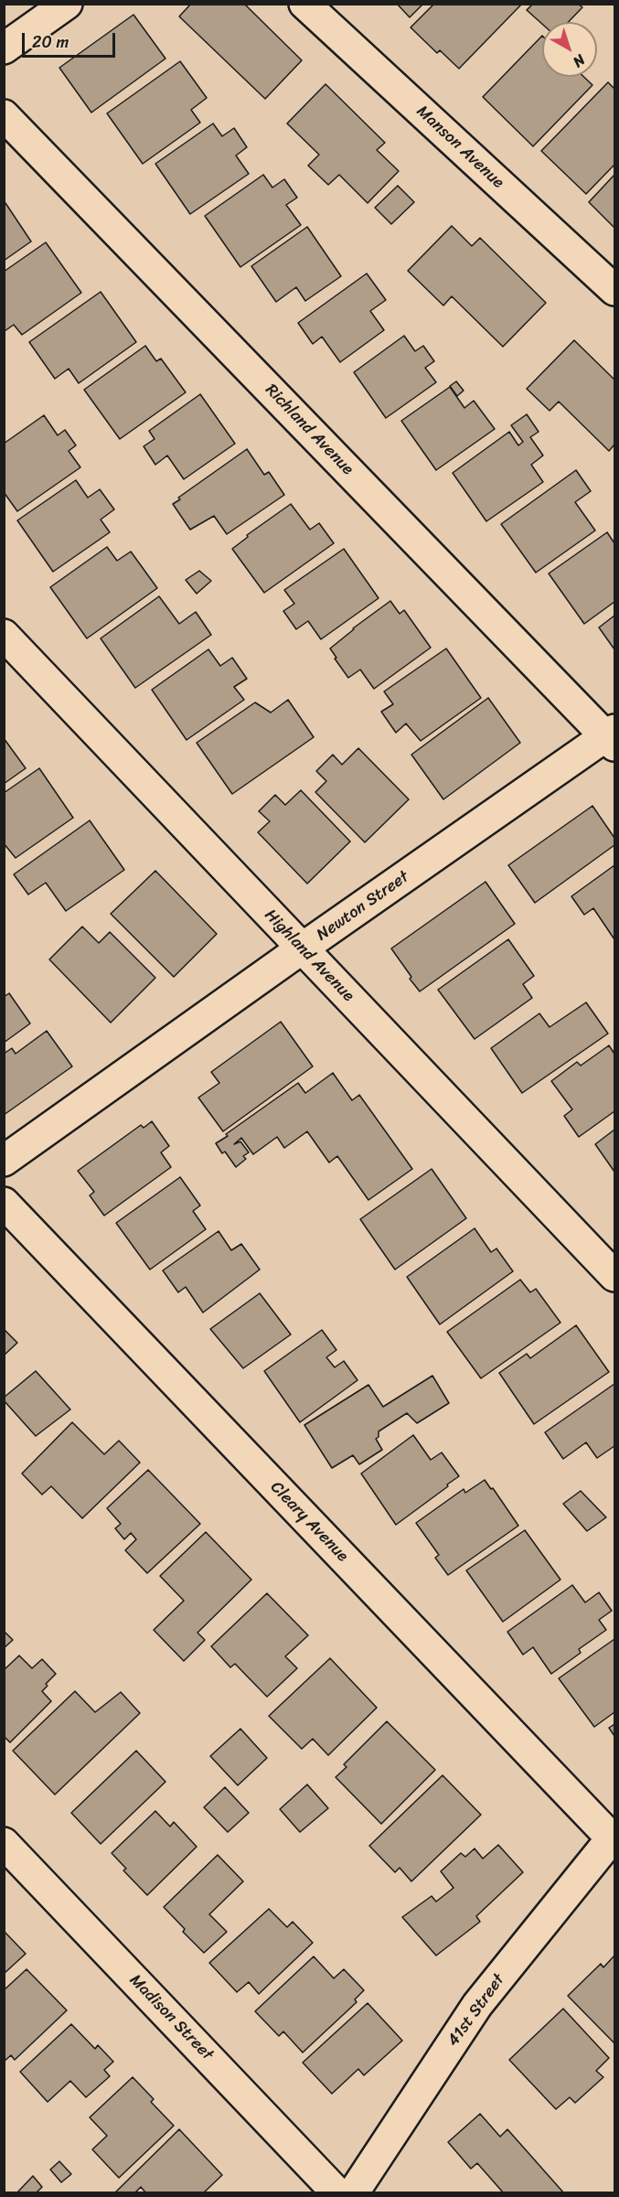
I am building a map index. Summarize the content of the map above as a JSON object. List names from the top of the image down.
{
  "streets": {
    "street": [
      "Manson Avenue",
      "Richland Avenue",
      "Newton Street",
      "Highland Avenue",
      "Cleary Avenue",
      "41st Street",
      "Madison Street"
    ]
  },
  "crossings": [
    ["Richland Avenue", "Newton Street"],
    ["Newton Street", "Highland Avenue"],
    ["Cleary Avenue", "41st Street"]
  ],
  "scale_bar": "20 m",
  "north": "bottom right"
}
